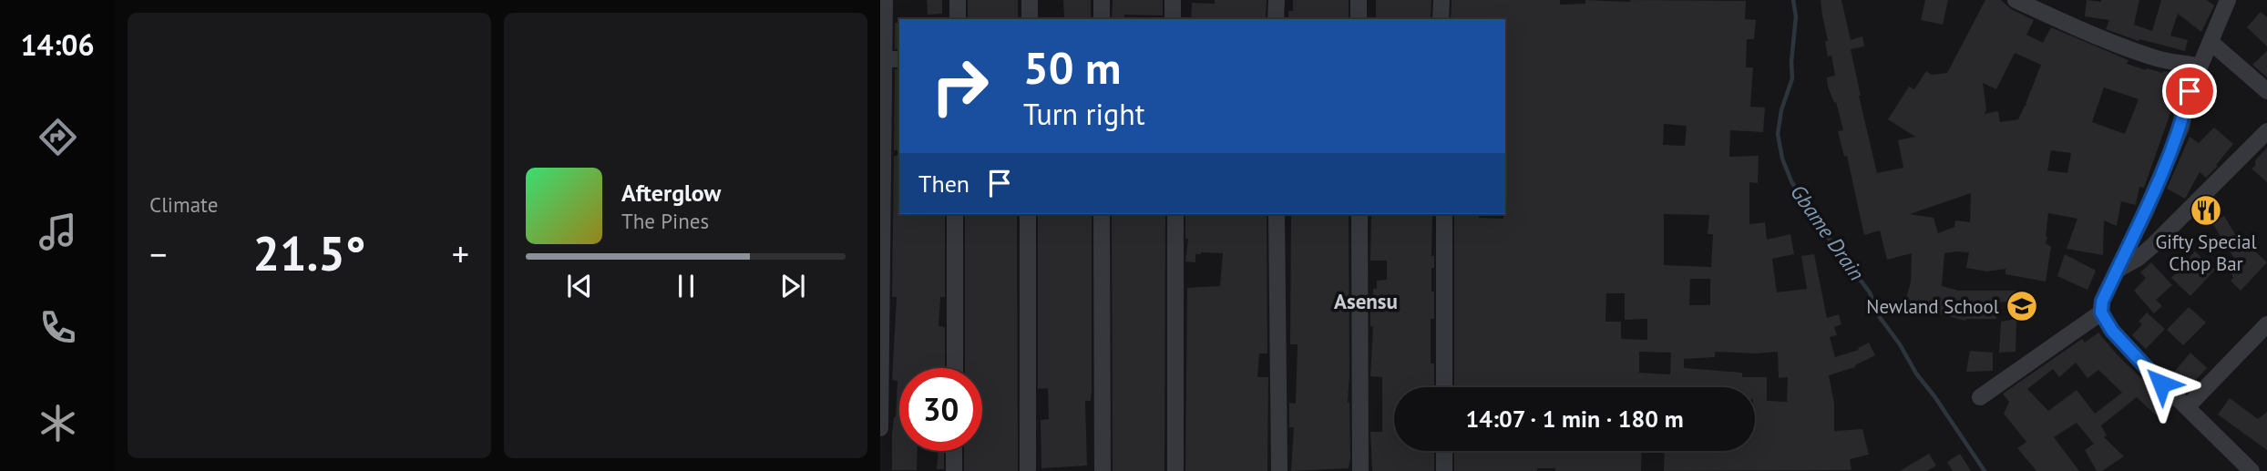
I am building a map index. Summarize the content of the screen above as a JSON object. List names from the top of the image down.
{
  "districts": ["Asensu"],
  "water": ["Gbame Drain"],
  "places": {
    "restaurant": ["Gifty Special Chop Bar"],
    "school or university": ["Newland School"]
  },
  "page": {
    "tabs": "14:06",
    "tile": "Climate",
    "turn": ["50 m", "Turn right"],
    "then": "Then",
    "song": ["Afterglow", "The Pines"],
    "heat": ["−", "21.5°", "+"],
    "limit": "30",
    "trip": "14:07 · 1 min · 180 m"
  }
}
